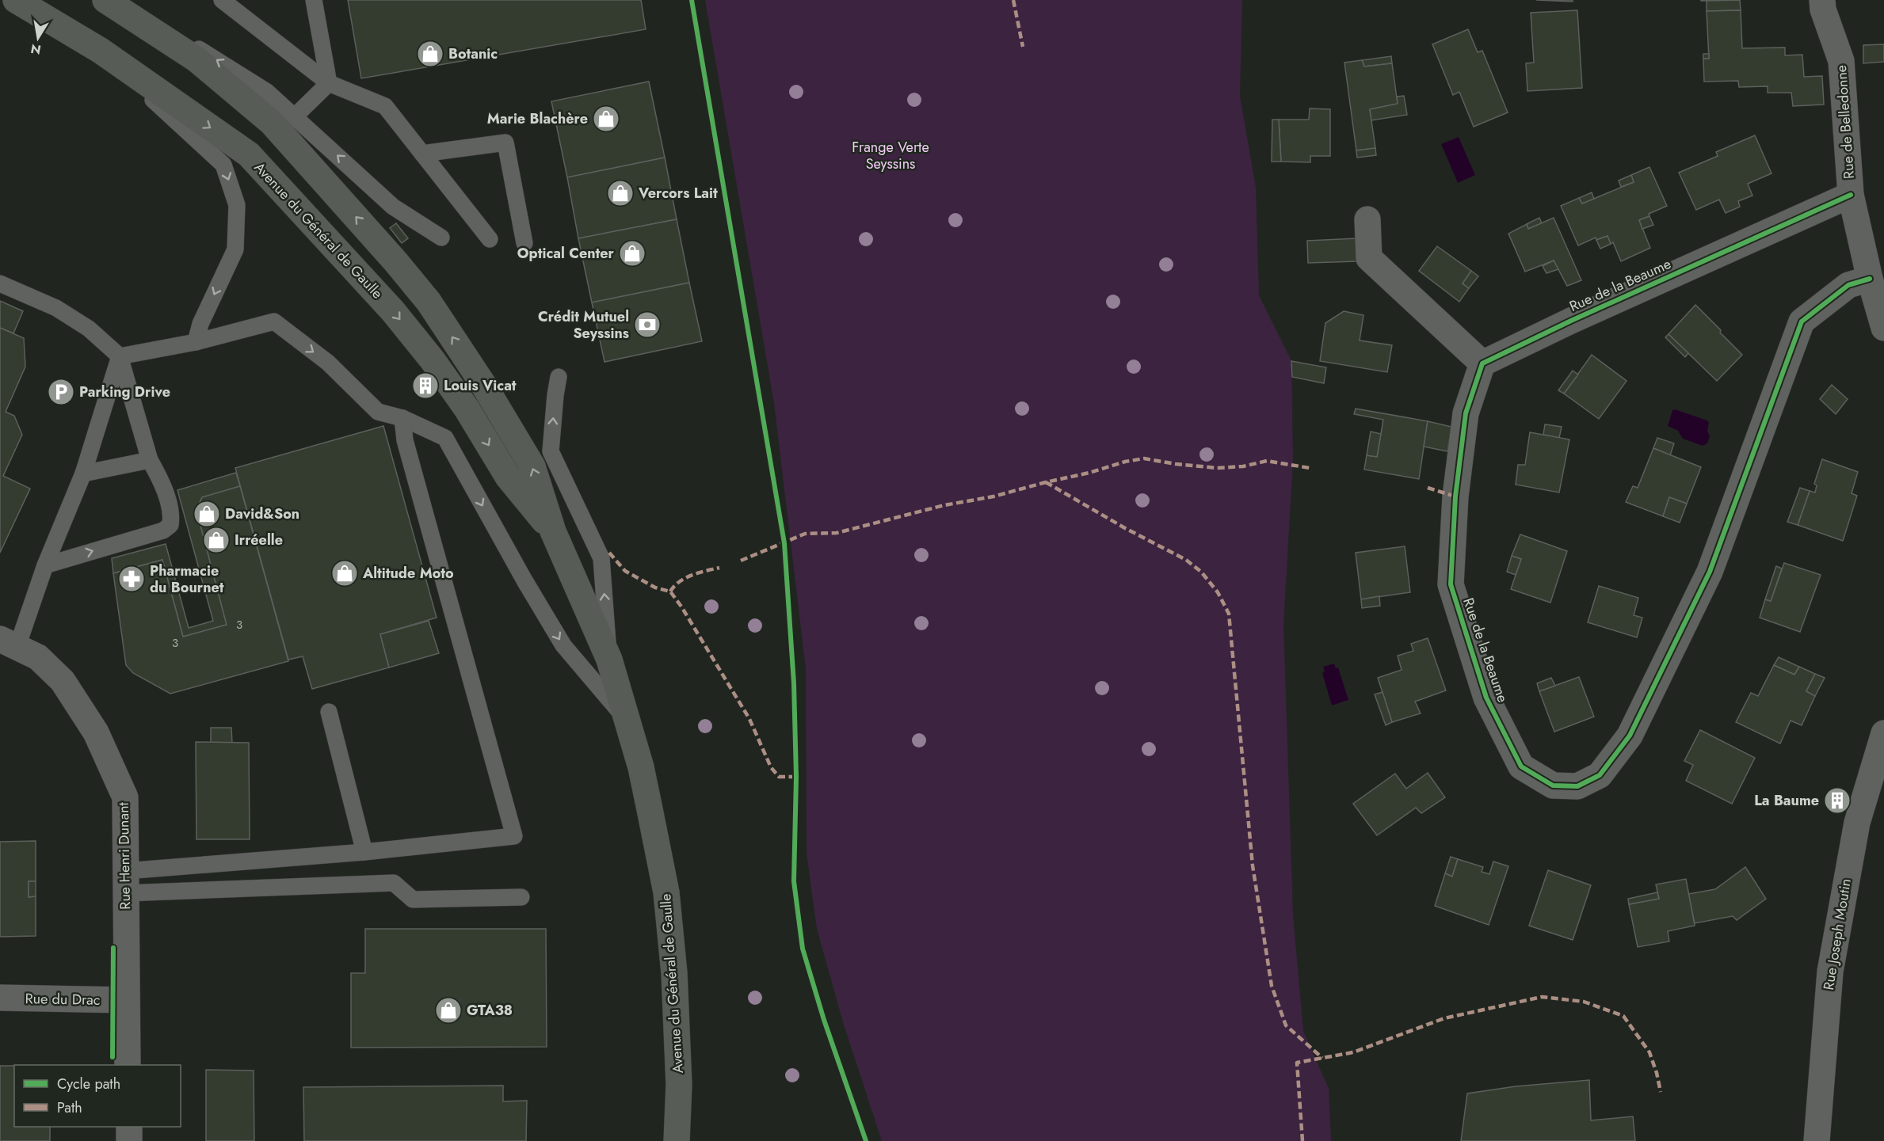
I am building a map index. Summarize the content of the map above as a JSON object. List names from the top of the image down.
{
  "streets": {
    "main road": ["Avenue du Général de Gaulle"],
    "street": [
      "Rue de Belledonne",
      "Rue de la Beaume",
      "Rue Henri Dunant",
      "Rue Joseph Moutin",
      "Rue du Drac"
    ]
  },
  "crossings": [
    ["Rue de Belledonne", "Rue de la Beaume"],
    ["Rue Henri Dunant", "Rue du Drac"]
  ],
  "parks": ["Frange Verte Seyssins"],
  "places": {
    "shop": [
      "Botanic",
      "Marie Blachère",
      "Vercors Lait",
      "Optical Center",
      "David&Son",
      "Irréelle",
      "Altitude Moto",
      "GTA38"
    ],
    "bank": ["Crédit Mutuel Seyssins"],
    "building": ["Louis Vicat", "La Baume"],
    "parking": ["Parking Drive"],
    "pharmacy": ["Pharmacie du Bournet"]
  },
  "house_numbers": ["3", "3"],
  "legend": ["Cycle path", "Path"],
  "north": "bottom"
}
